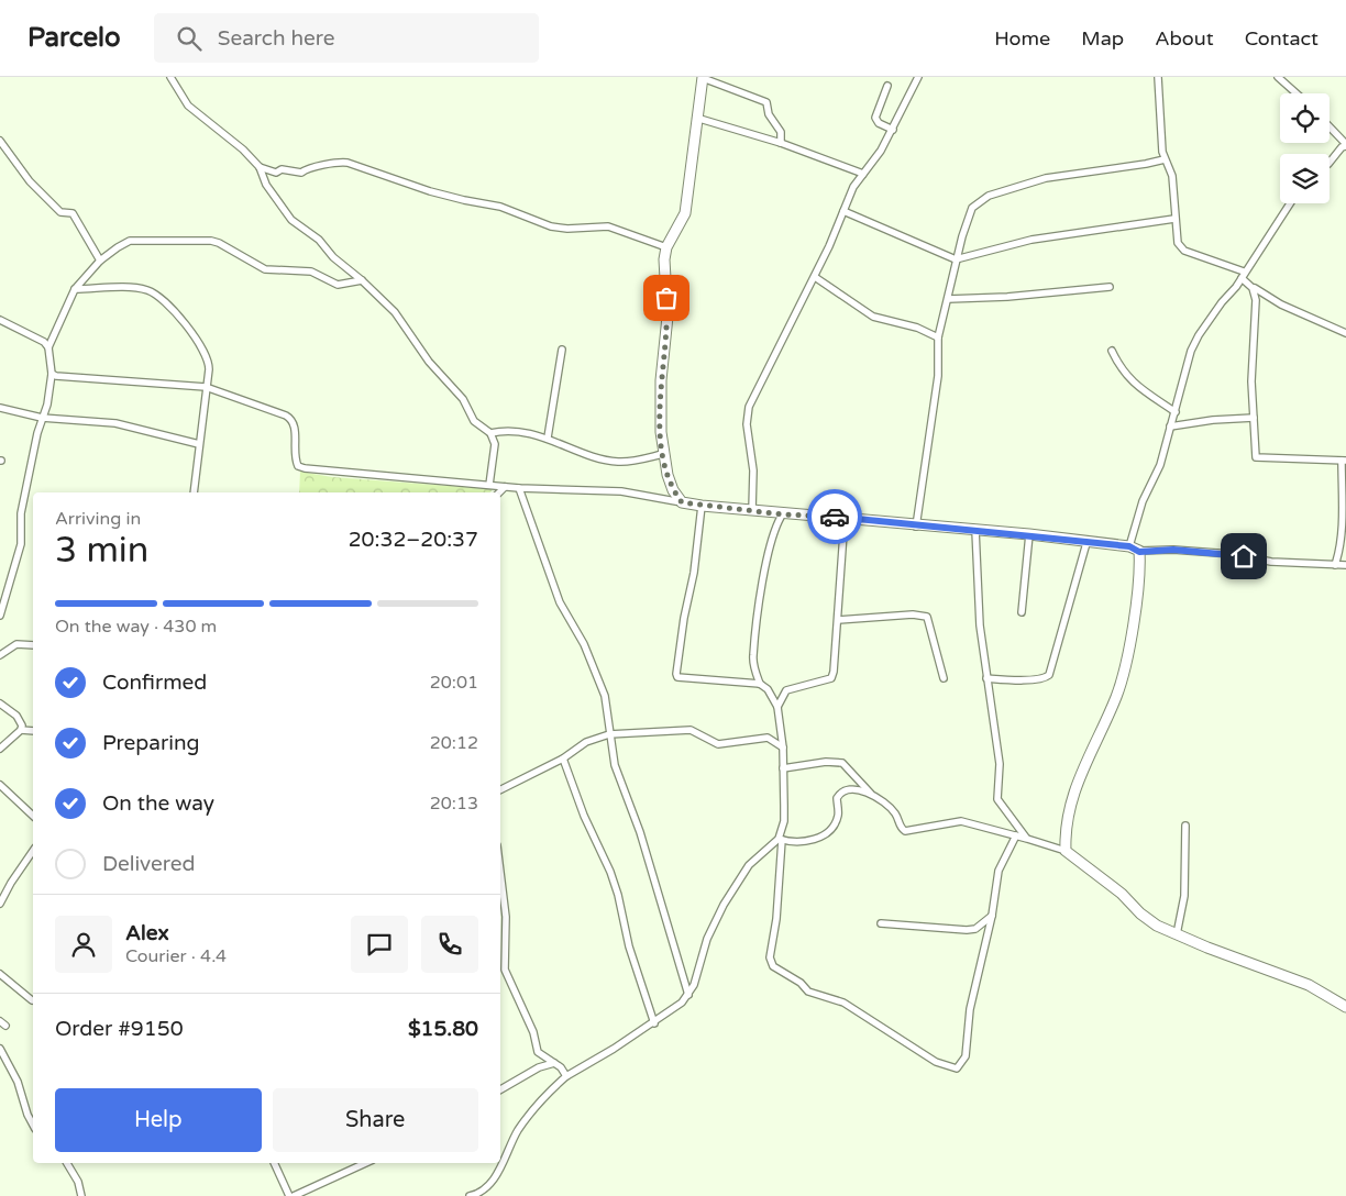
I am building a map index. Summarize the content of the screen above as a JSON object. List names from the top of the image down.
{
  "page": {
    "header": "Parcelo",
    "search": "Search here",
    "nav": [
      "Home",
      "Map",
      "About",
      "Contact"
    ],
    "heading": ["3 min", "Arriving in", "20:32–20:37"],
    "panel": [
      "Alex",
      "Courier · 4.4",
      "Order #9150",
      "$15.80"
    ],
    "bar": "On the way · 430 m",
    "list": [
      ["Confirmed", "20:01"],
      ["Preparing", "20:12"],
      ["On the way", "20:13"],
      "Delivered"
    ],
    "buttons": ["Help", "Share"]
  }
}
